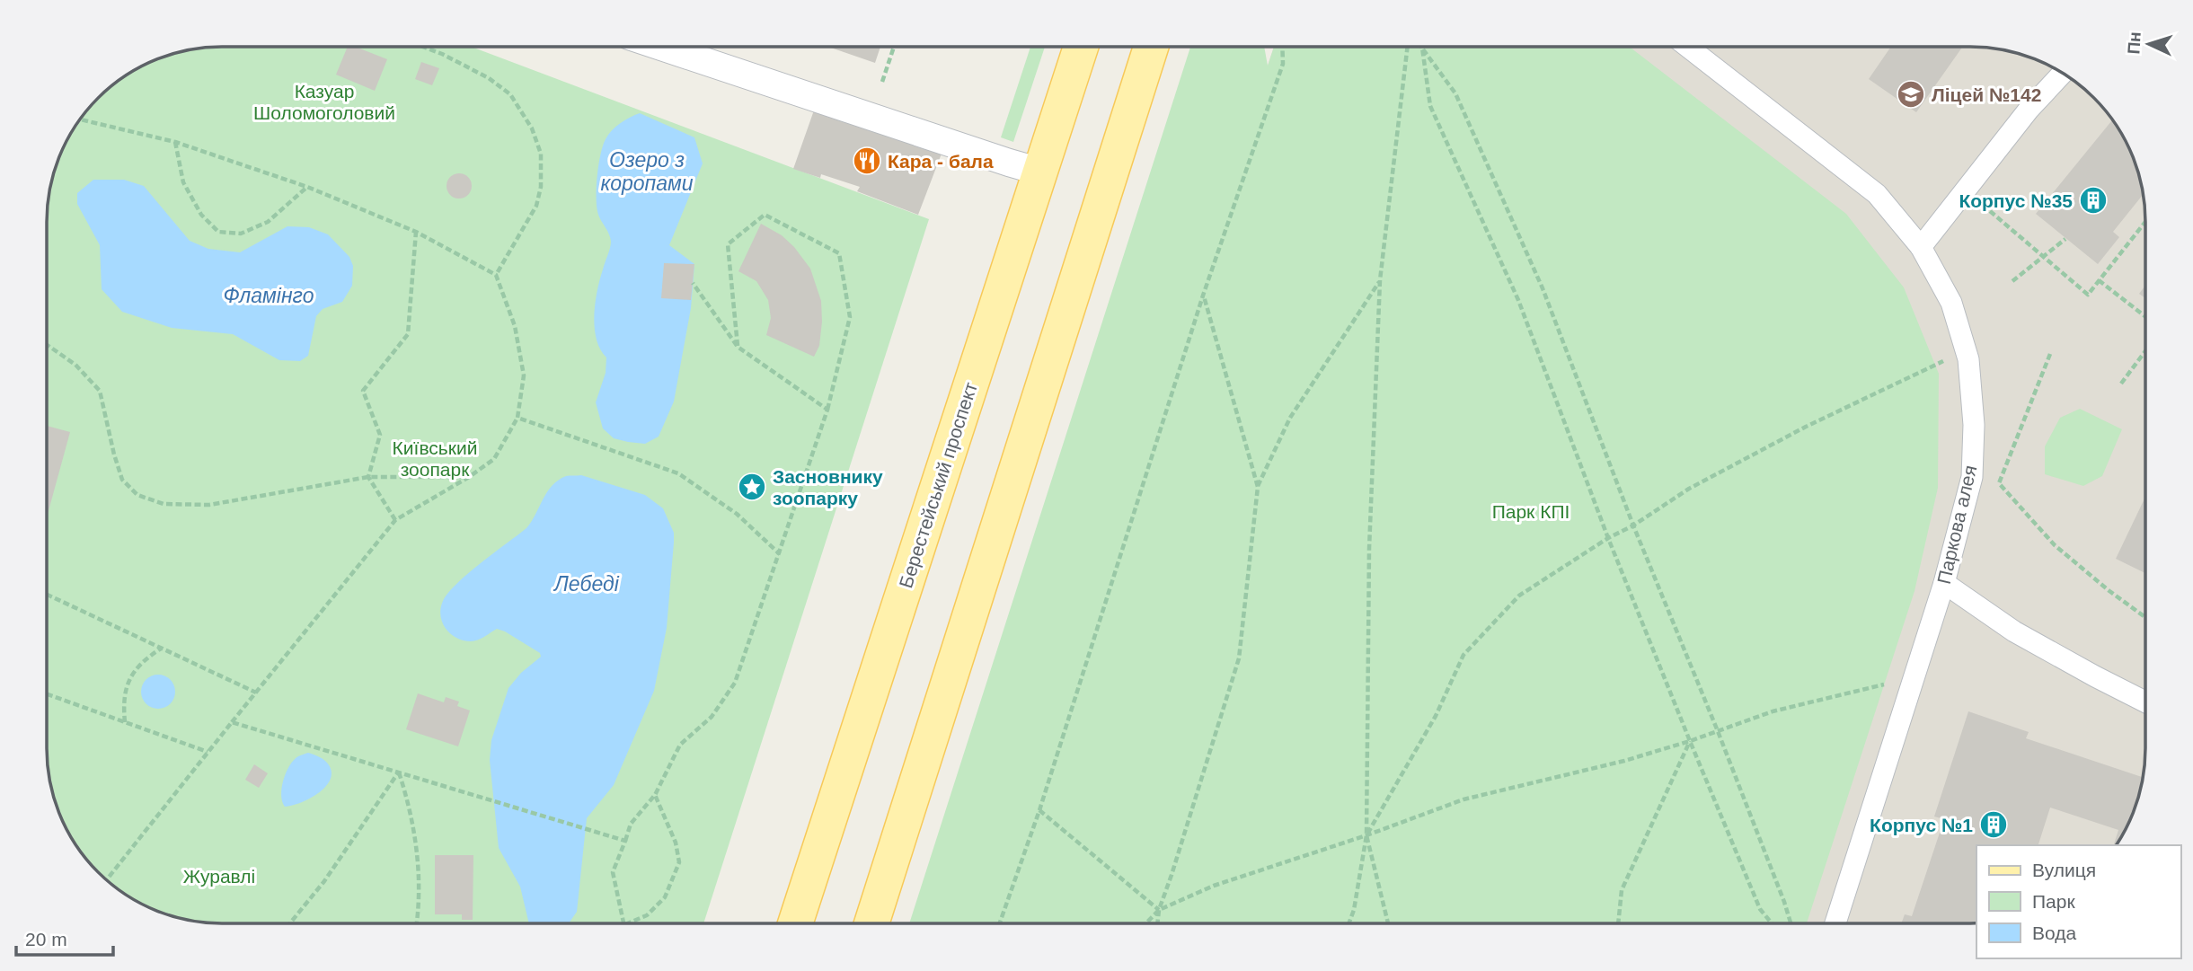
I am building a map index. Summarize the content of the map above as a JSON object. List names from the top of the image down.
{
  "streets": {
    "main road": ["Берестейський проспект"],
    "street": ["Паркова алея"]
  },
  "water": ["Озеро з коропами", "Фламінго", "Лебеді"],
  "parks": [
    "Казуар Шоломоголовий",
    "Київський зоопарк",
    "Парк КПІ",
    "Журавлі"
  ],
  "places": {
    "school or university": ["Ліцей №142"],
    "restaurant": ["Кара - бала"],
    "building": ["Корпус №35", "Корпус №1"],
    "place": ["Засновнику зоопарку"]
  },
  "legend": ["Вулиця", "Парк", "Вода"],
  "scale_bar": "20 m",
  "north": "left"
}
